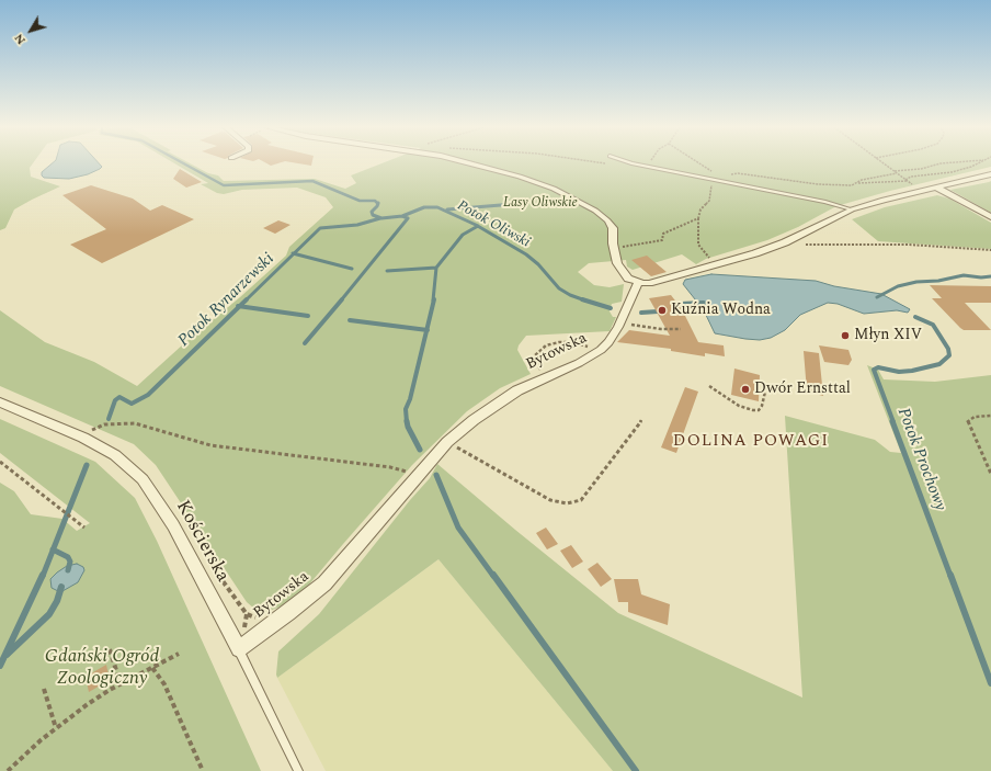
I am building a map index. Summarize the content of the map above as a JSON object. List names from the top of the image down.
{
  "streets": {
    "street": ["Bytowska", "Kościerska"]
  },
  "crossings": [
    ["Bytowska", "Kościerska"]
  ],
  "districts": ["DOLINA POWAGI"],
  "water": ["Potok Oliwski", "Potok Rynarzewski", "Potok Prochowy"],
  "parks": ["Lasy Oliwskie", "Gdański Ogród Zoologiczny"],
  "places": ["Kuźnia Wodna", "Młyn XIV", "Dwór Ernsttal"],
  "north": "bottom left"
}
